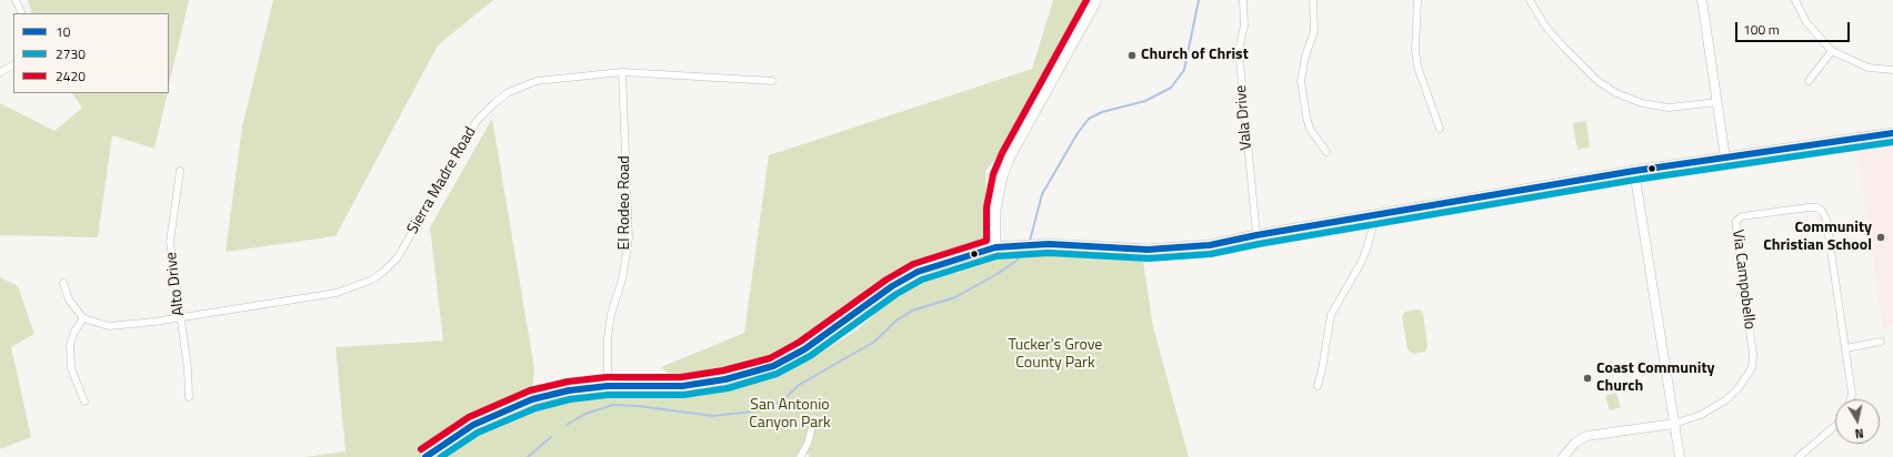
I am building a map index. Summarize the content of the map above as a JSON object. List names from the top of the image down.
{
  "streets": {
    "street": [
      "Vala Drive",
      "Sierra Madre Road",
      "El Rodeo Road",
      "Via Campobello",
      "Alto Drive"
    ]
  },
  "crossings": [
    ["Sierra Madre Road", "El Rodeo Road"],
    ["Sierra Madre Road", "Alto Drive"]
  ],
  "parks": ["Tucker's Grove County Park", "San Antonio Canyon Park"],
  "places": ["Church of Christ", "Community Christian School", "Coast Community Church"],
  "lines": ["transit line 2420", "transit line 10", "transit line 2730"],
  "legend": ["10", "2730", "2420"],
  "scale_bar": "100 m",
  "north": "bottom"
}
